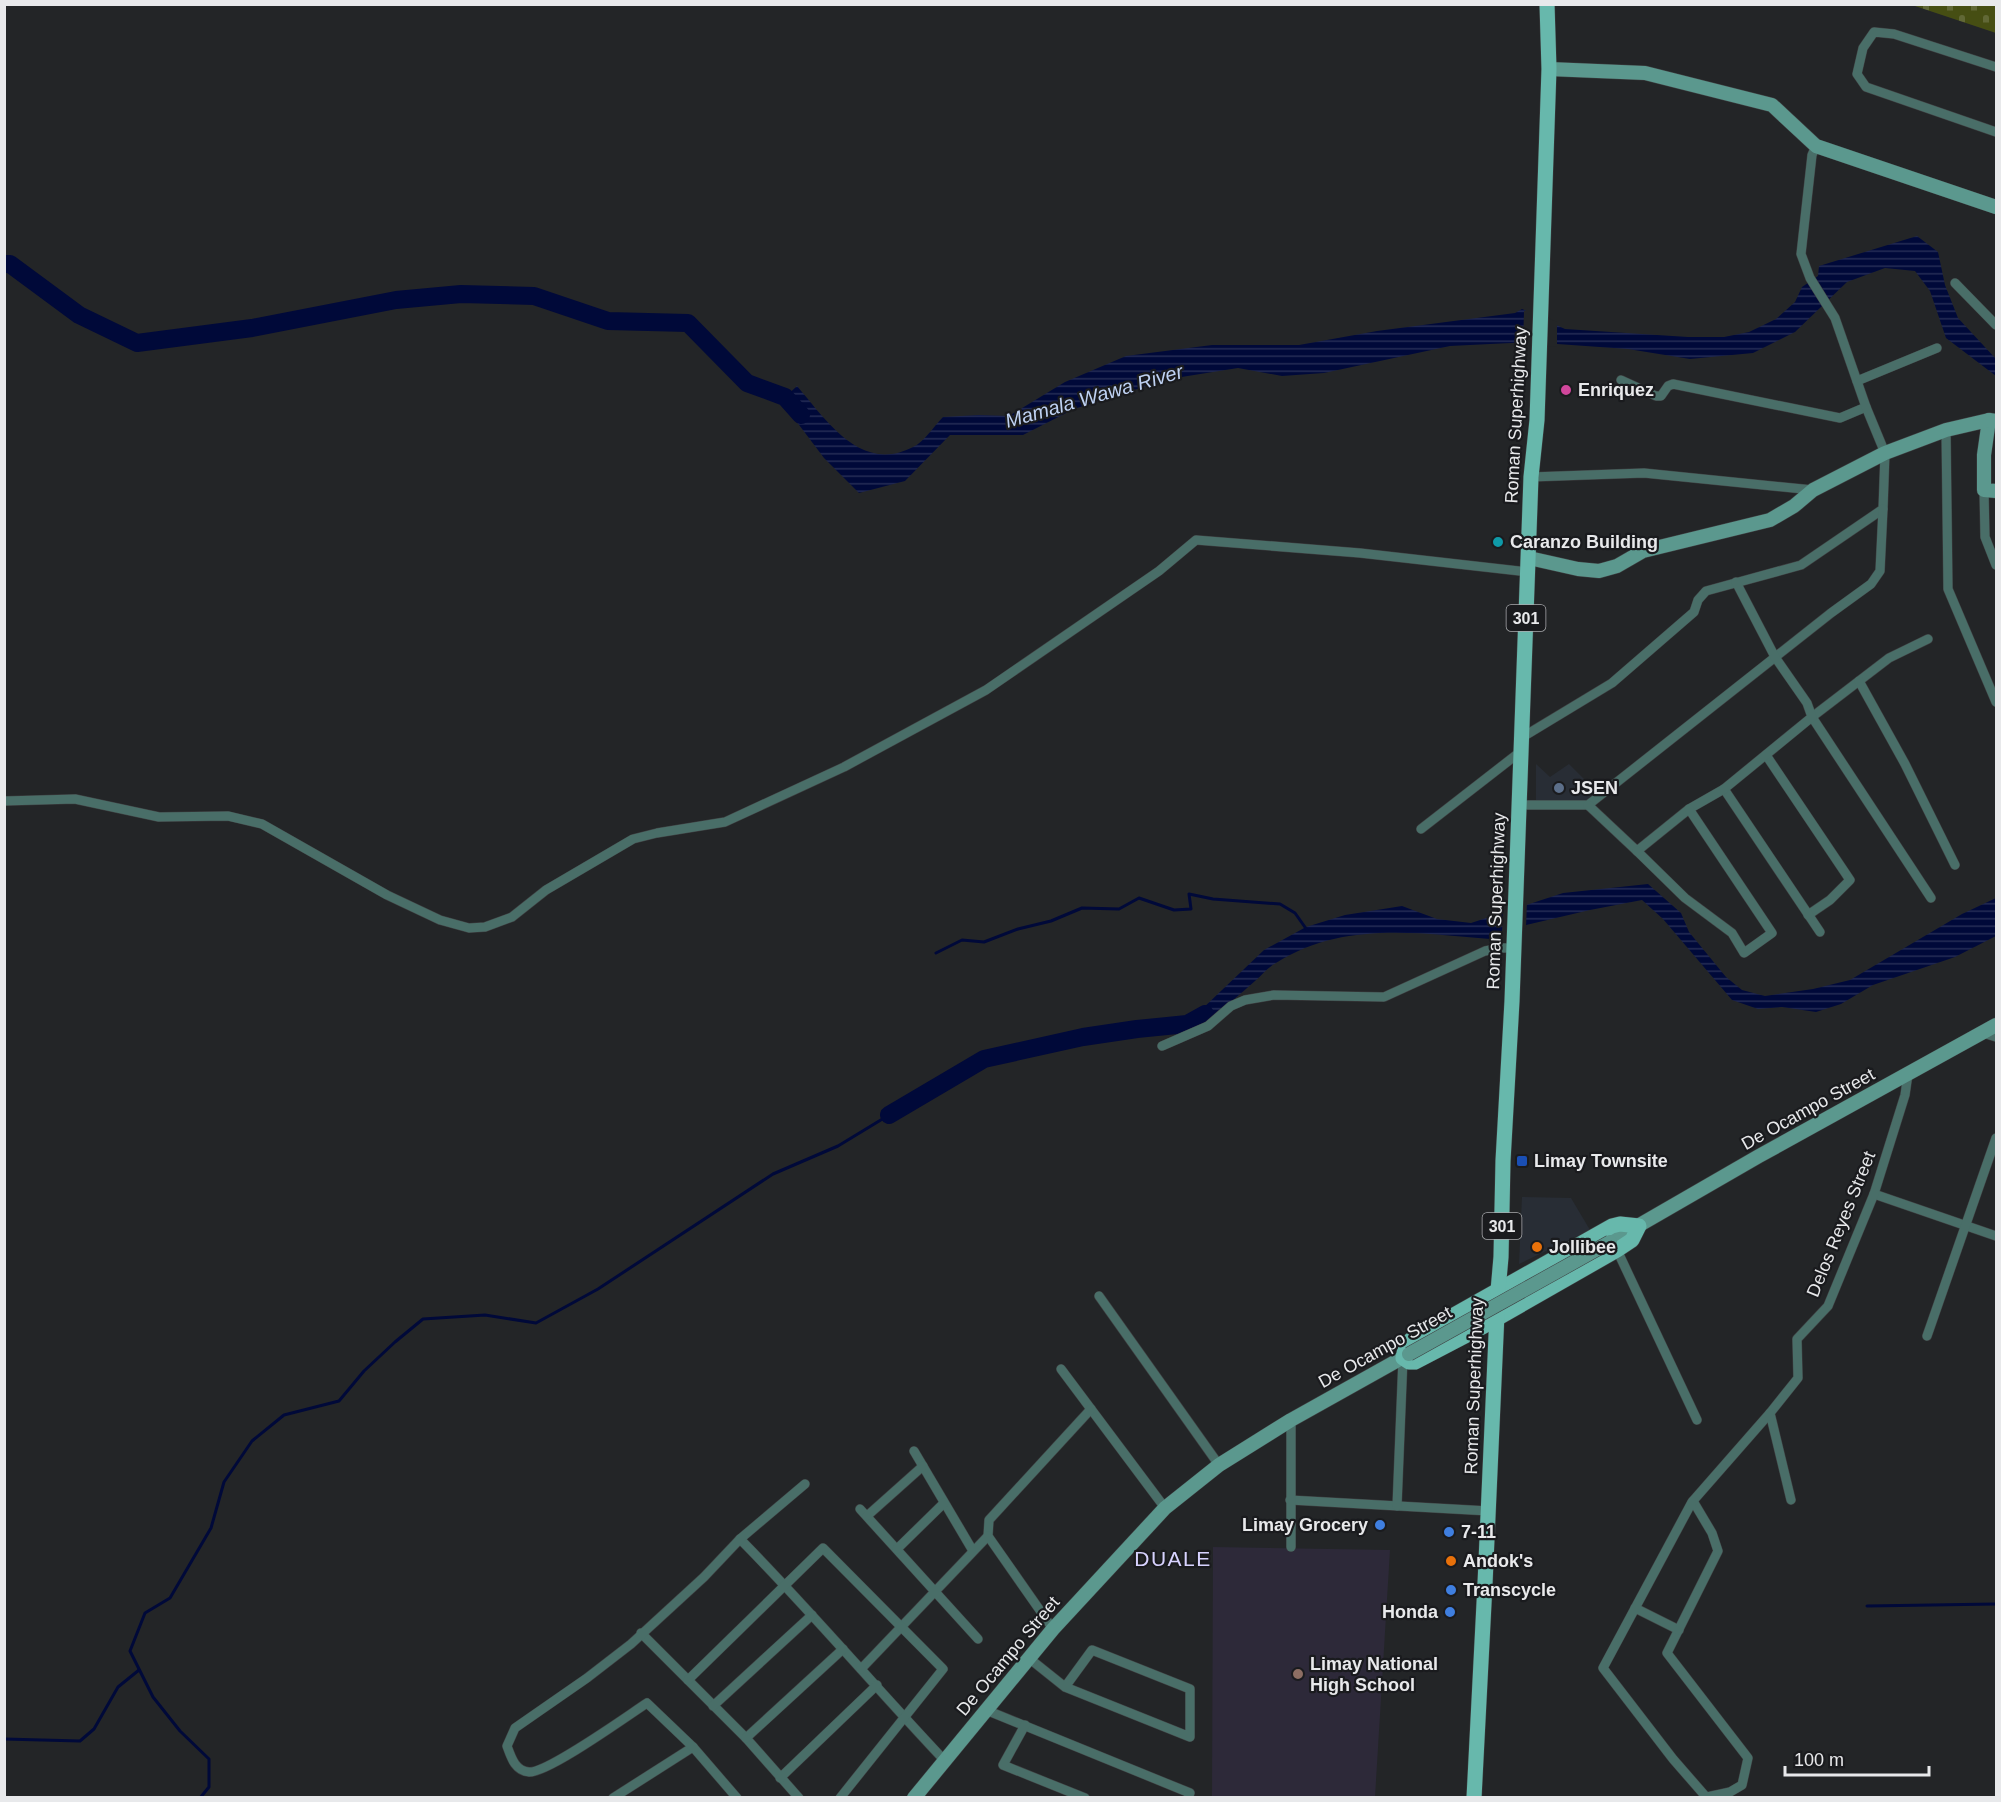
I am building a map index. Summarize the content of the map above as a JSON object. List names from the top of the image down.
{
  "streets": {
    "main road": ["Roman Superhighway", "301"],
    "street": ["De Ocampo Street", "Delos Reyes Street"]
  },
  "crossings": [
    ["De Ocampo Street", "Delos Reyes Street"]
  ],
  "districts": ["DUALE"],
  "water": ["Mamala Wawa River"],
  "places": {
    "other": [
      "Enriquez",
      "Caranzo Building",
      "JSEN",
      "Jollibee",
      "Limay Grocery",
      "7-11",
      "Andok's",
      "Transcycle",
      "Honda",
      "Limay National High School"
    ],
    "transit": ["Limay Townsite"]
  },
  "scale_bar": "100 m"
}
